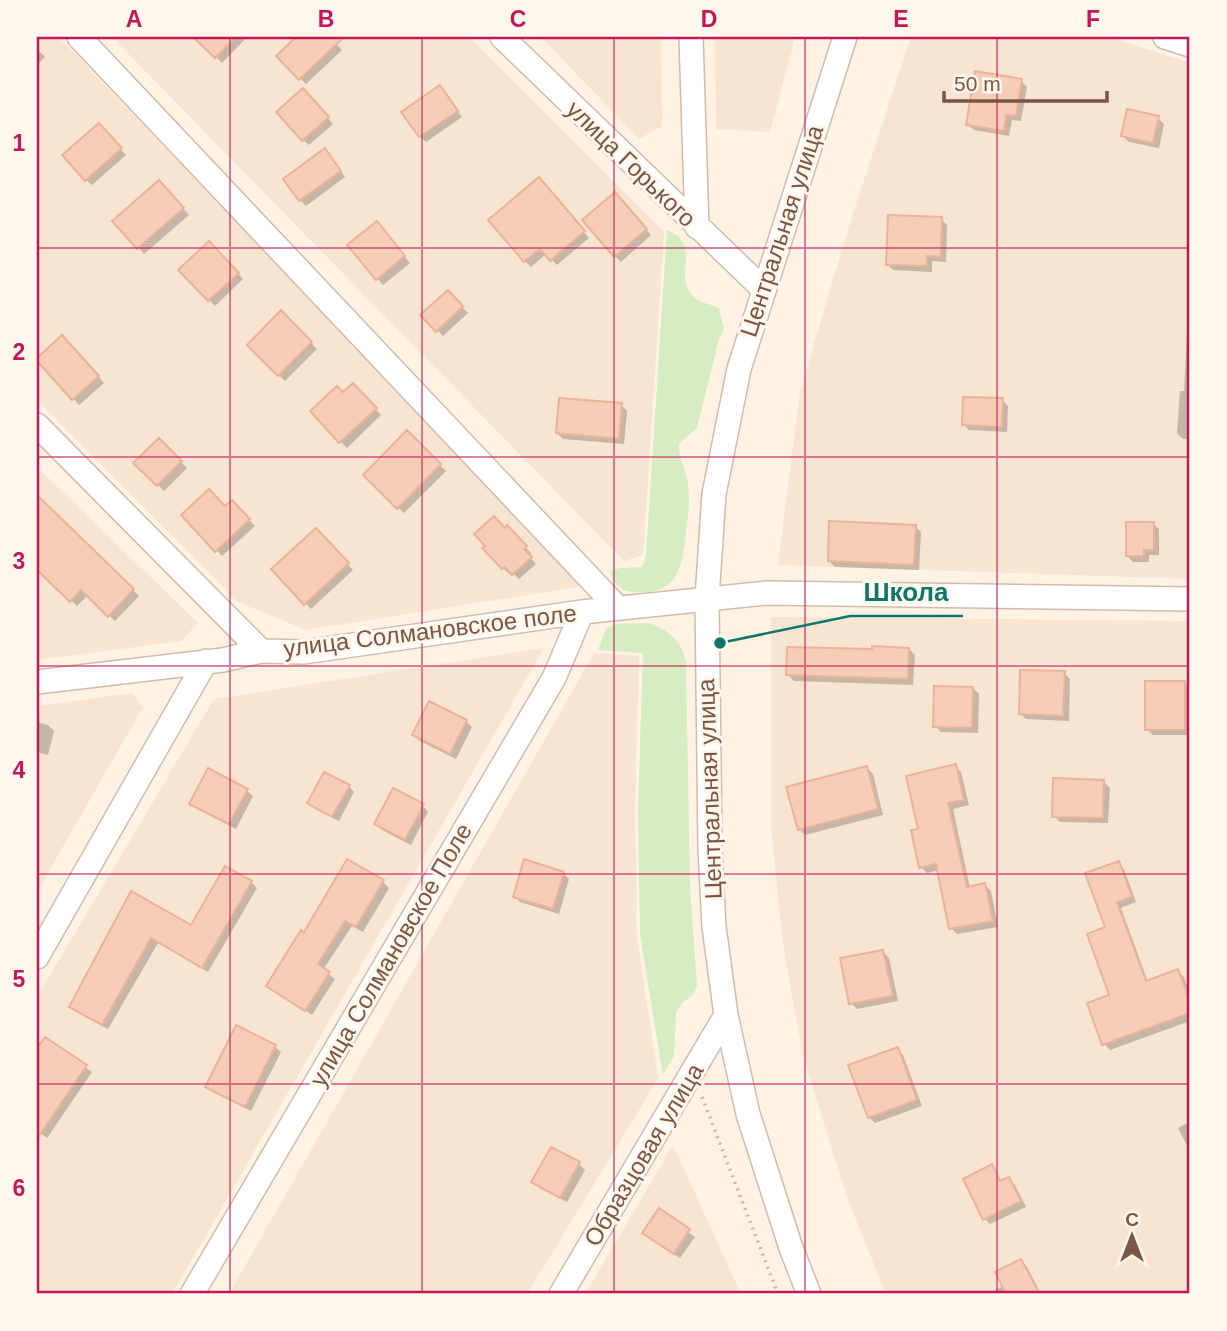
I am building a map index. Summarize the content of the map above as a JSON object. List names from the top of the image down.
{
  "streets": {
    "street": [
      "улица Горького",
      "Центральная улица",
      "улица Солмановское поле",
      "улица Солмановское Поле",
      "Образцовая улица"
    ]
  },
  "crossings": [
    ["улица Горького", "Центральная улица"],
    ["Центральная улица", "улица Солмановское поле"],
    ["Центральная улица", "Образцовая улица"],
    ["улица Солмановское поле", "улица Солмановское Поле"]
  ],
  "places": ["Школа"],
  "scale_bar": "50 m",
  "north": "top",
  "grid": {
    "columns": [
      "A",
      "B",
      "C",
      "D",
      "E",
      "F"
    ],
    "rows": [
      "1",
      "2",
      "3",
      "4",
      "5",
      "6"
    ]
  }
}
